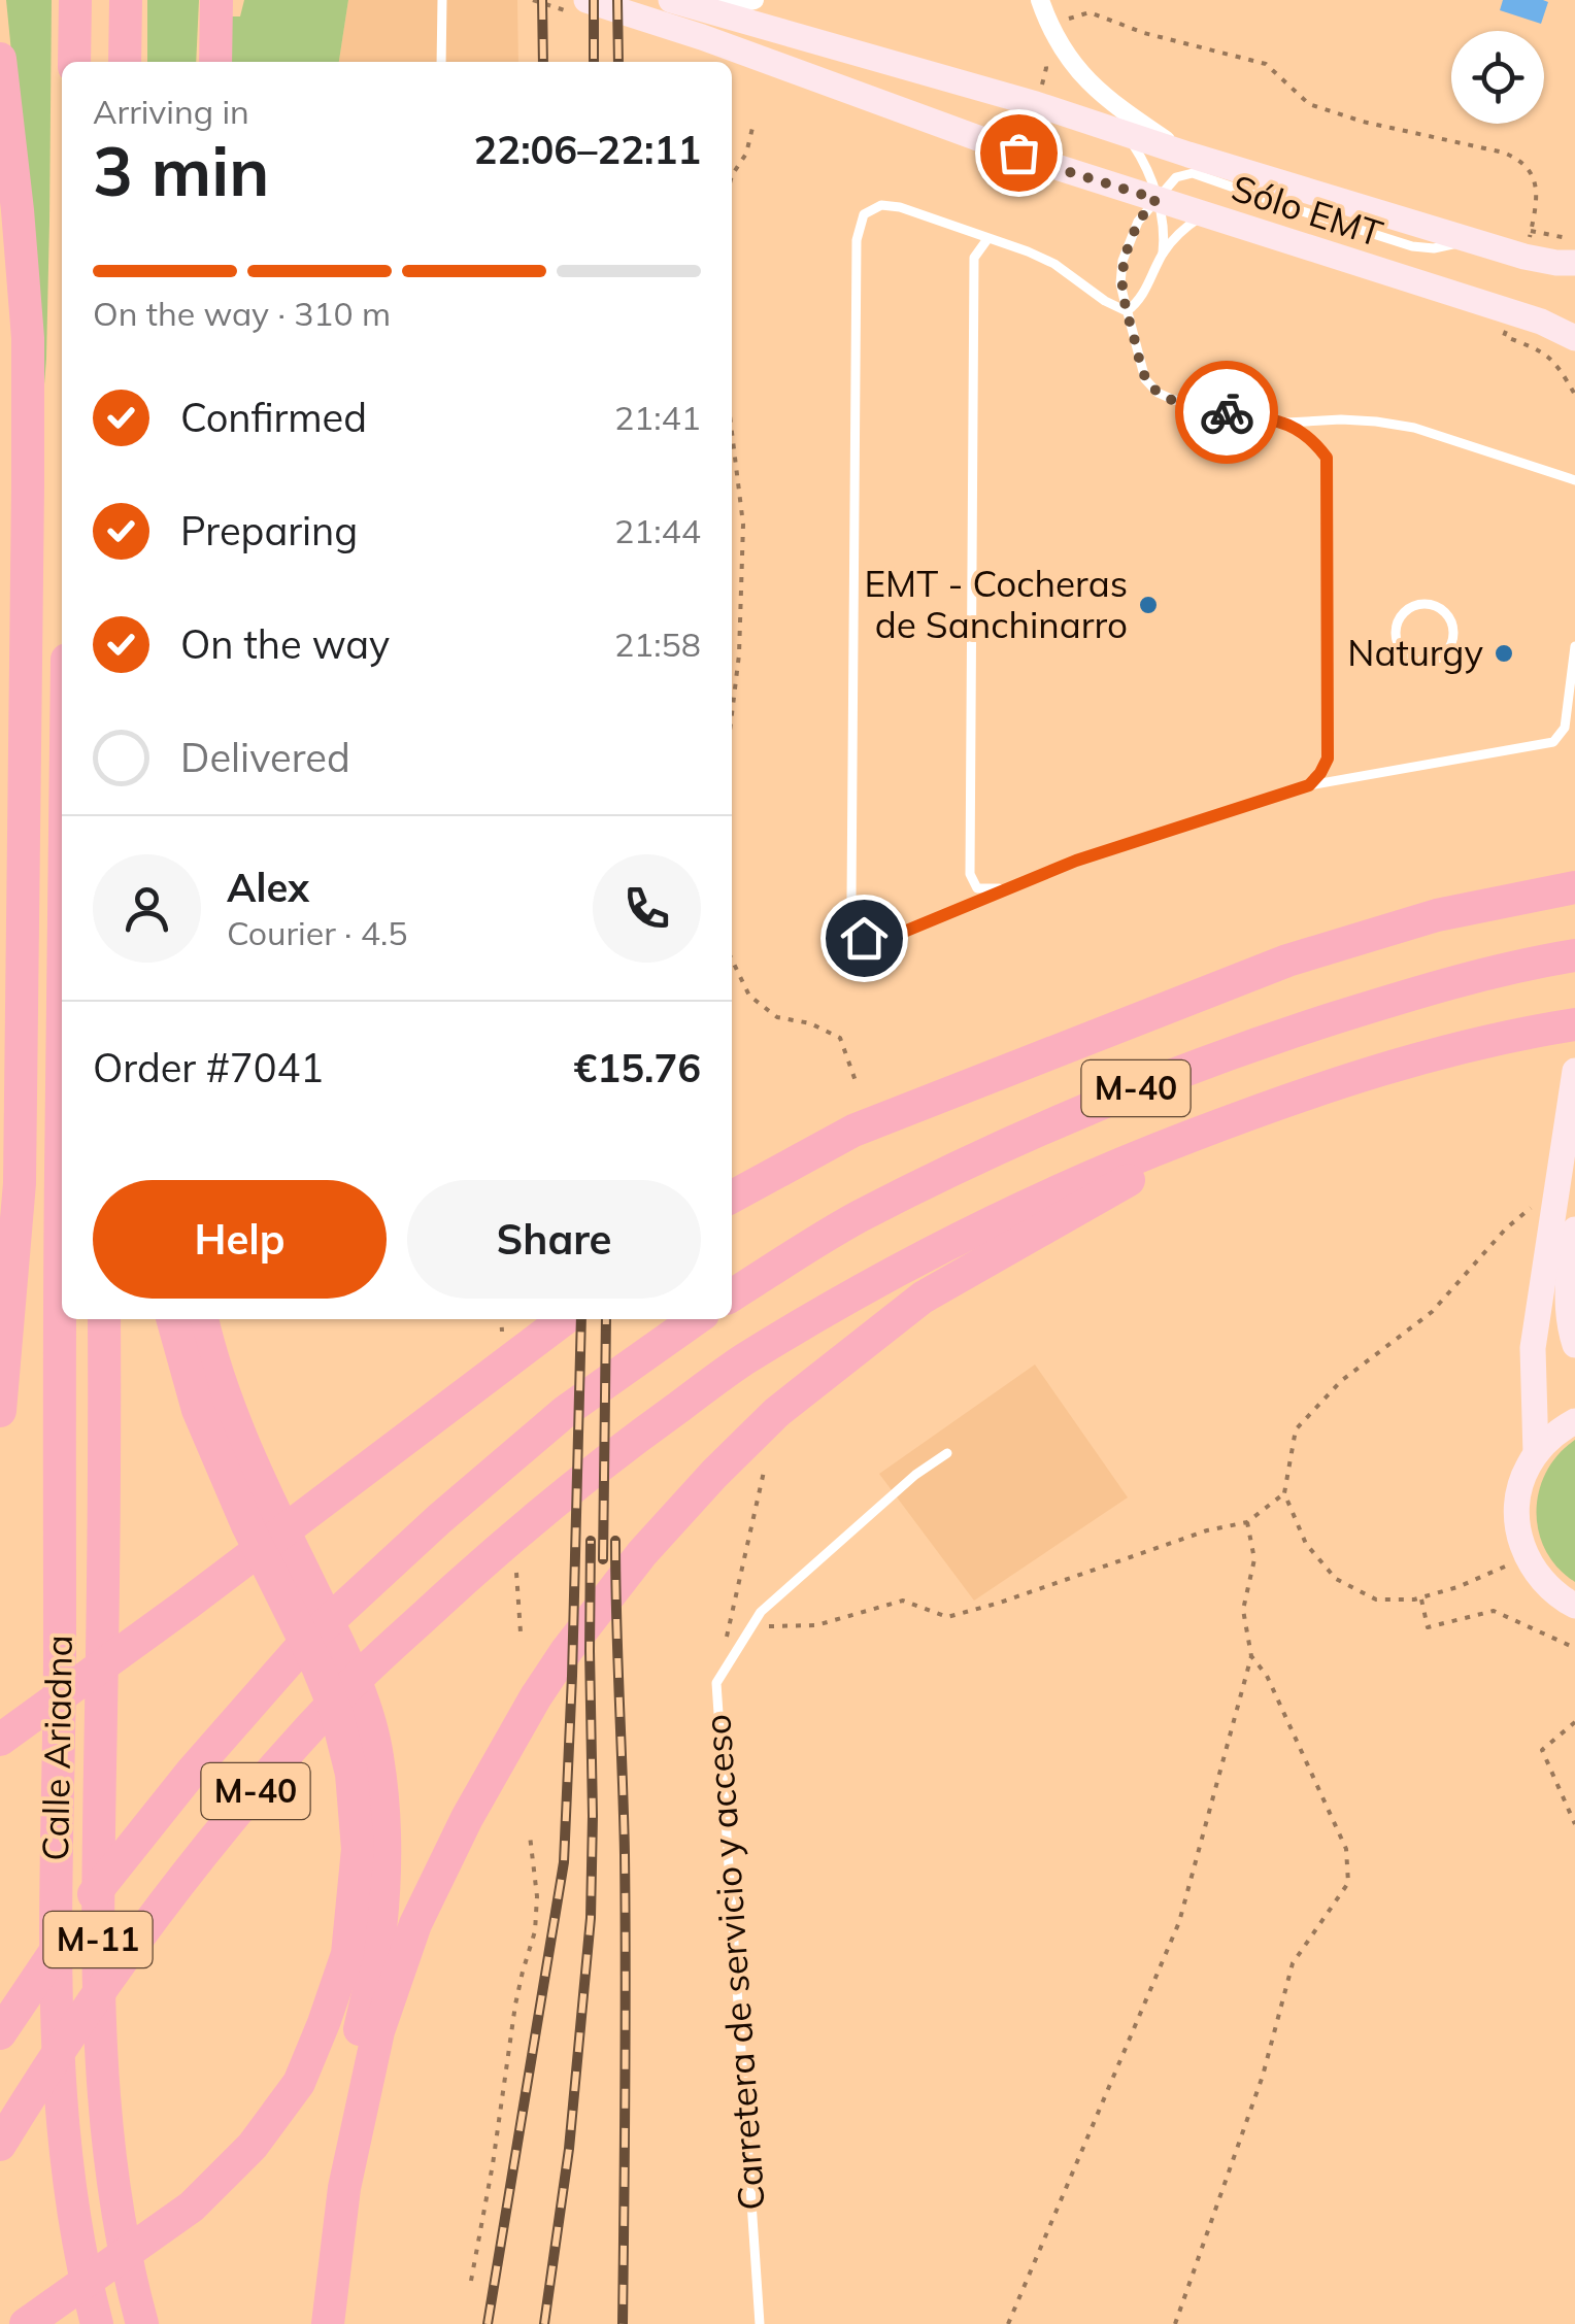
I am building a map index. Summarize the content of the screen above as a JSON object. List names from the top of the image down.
{
  "streets": {
    "highway": ["M-40", "Calle Ariadna", "M-11"],
    "lane": ["Sólo EMT", "Carretera de servicio y acceso"]
  },
  "crossings": [
    ["Calle Ariadna", "M-11"]
  ],
  "places": ["EMT - Cocheras de Sanchinarro", "Naturgy"],
  "page": {
    "heading": ["3 min", "Arriving in", "22:06–22:11"],
    "panel": [
      "Alex",
      "Courier · 4.5",
      "Order #7041",
      "€15.76"
    ],
    "bar": "On the way · 310 m",
    "list": [
      ["Confirmed", "21:41"],
      ["Preparing", "21:44"],
      ["On the way", "21:58"],
      "Delivered"
    ],
    "buttons": ["Help", "Share"]
  }
}
